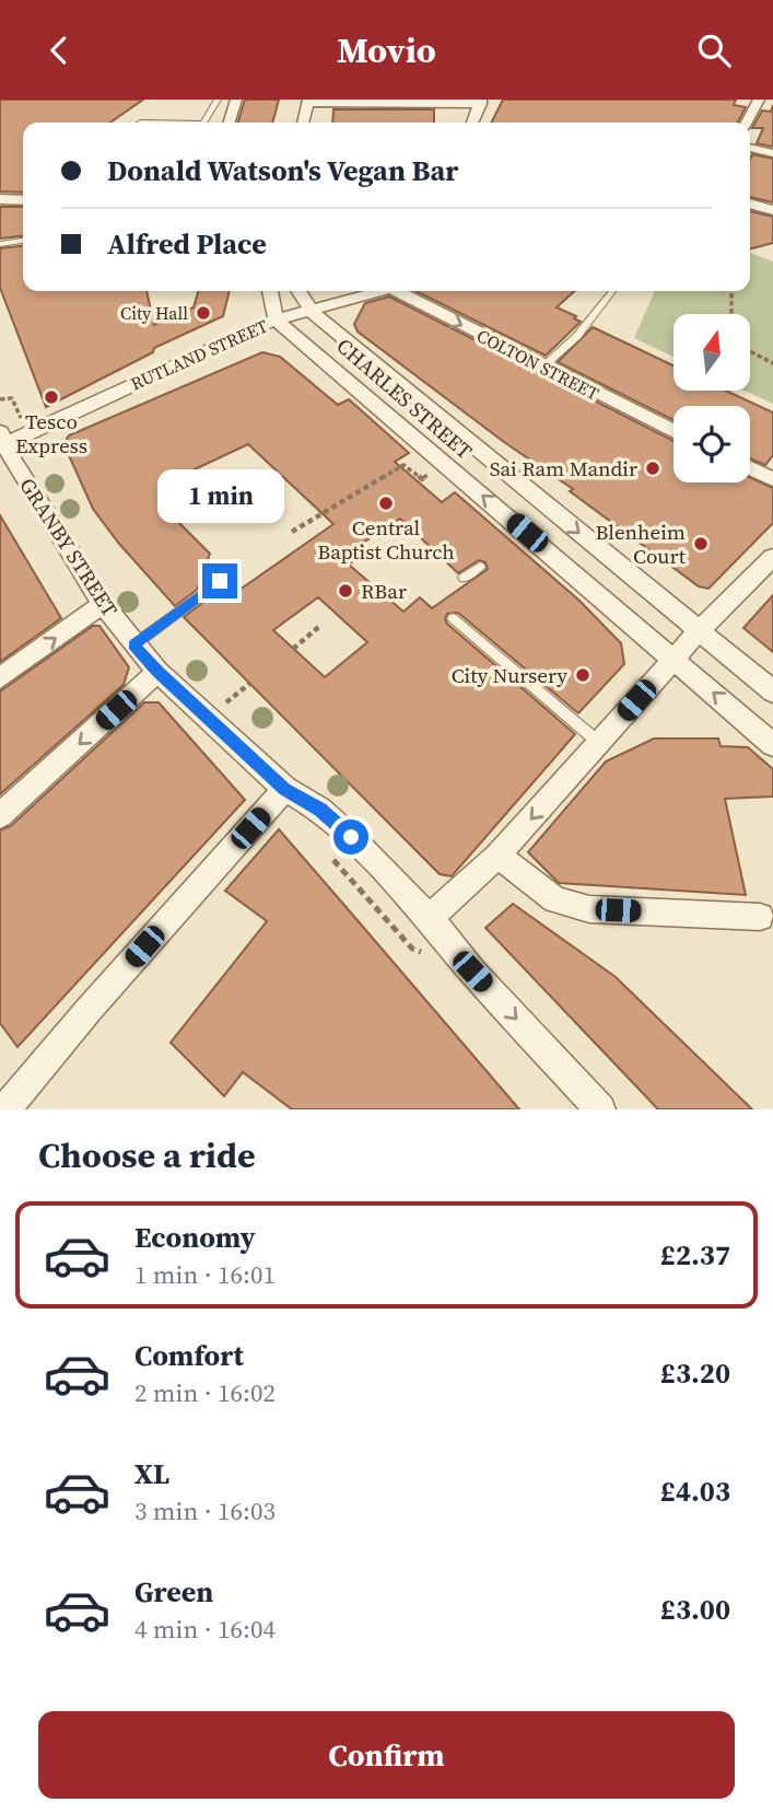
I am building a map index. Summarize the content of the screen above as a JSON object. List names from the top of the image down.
{
  "streets": {
    "street": [
      "RUTLAND STREET",
      "COLTON STREET",
      "CHARLES STREET",
      "GRANBY STREET"
    ]
  },
  "crossings": [
    ["RUTLAND STREET", "CHARLES STREET"],
    ["RUTLAND STREET", "GRANBY STREET"]
  ],
  "one_way": ["COLTON STREET"],
  "places": [
    "City Hall",
    "Tesco Express",
    "Sai Ram Mandir",
    "Central Baptist Church",
    "Blenheim Court",
    "RBar",
    "City Nursery"
  ],
  "north": "top",
  "page": {
    "header": "Movio",
    "banner": ["Donald Watson's Vegan Bar", "Alfred Place"],
    "bubble": "1 min",
    "heading": "Choose a ride",
    "list": [
      {
        "name": "Economy",
        "note": "1 min · 16:01",
        "value": "£2.37"
      },
      {
        "name": "Comfort",
        "note": "2 min · 16:02",
        "value": "£3.20"
      },
      {
        "name": "XL",
        "note": "3 min · 16:03",
        "value": "£4.03"
      },
      {
        "name": "Green",
        "note": "4 min · 16:04",
        "value": "£3.00"
      }
    ],
    "buttons": "Confirm"
  }
}
